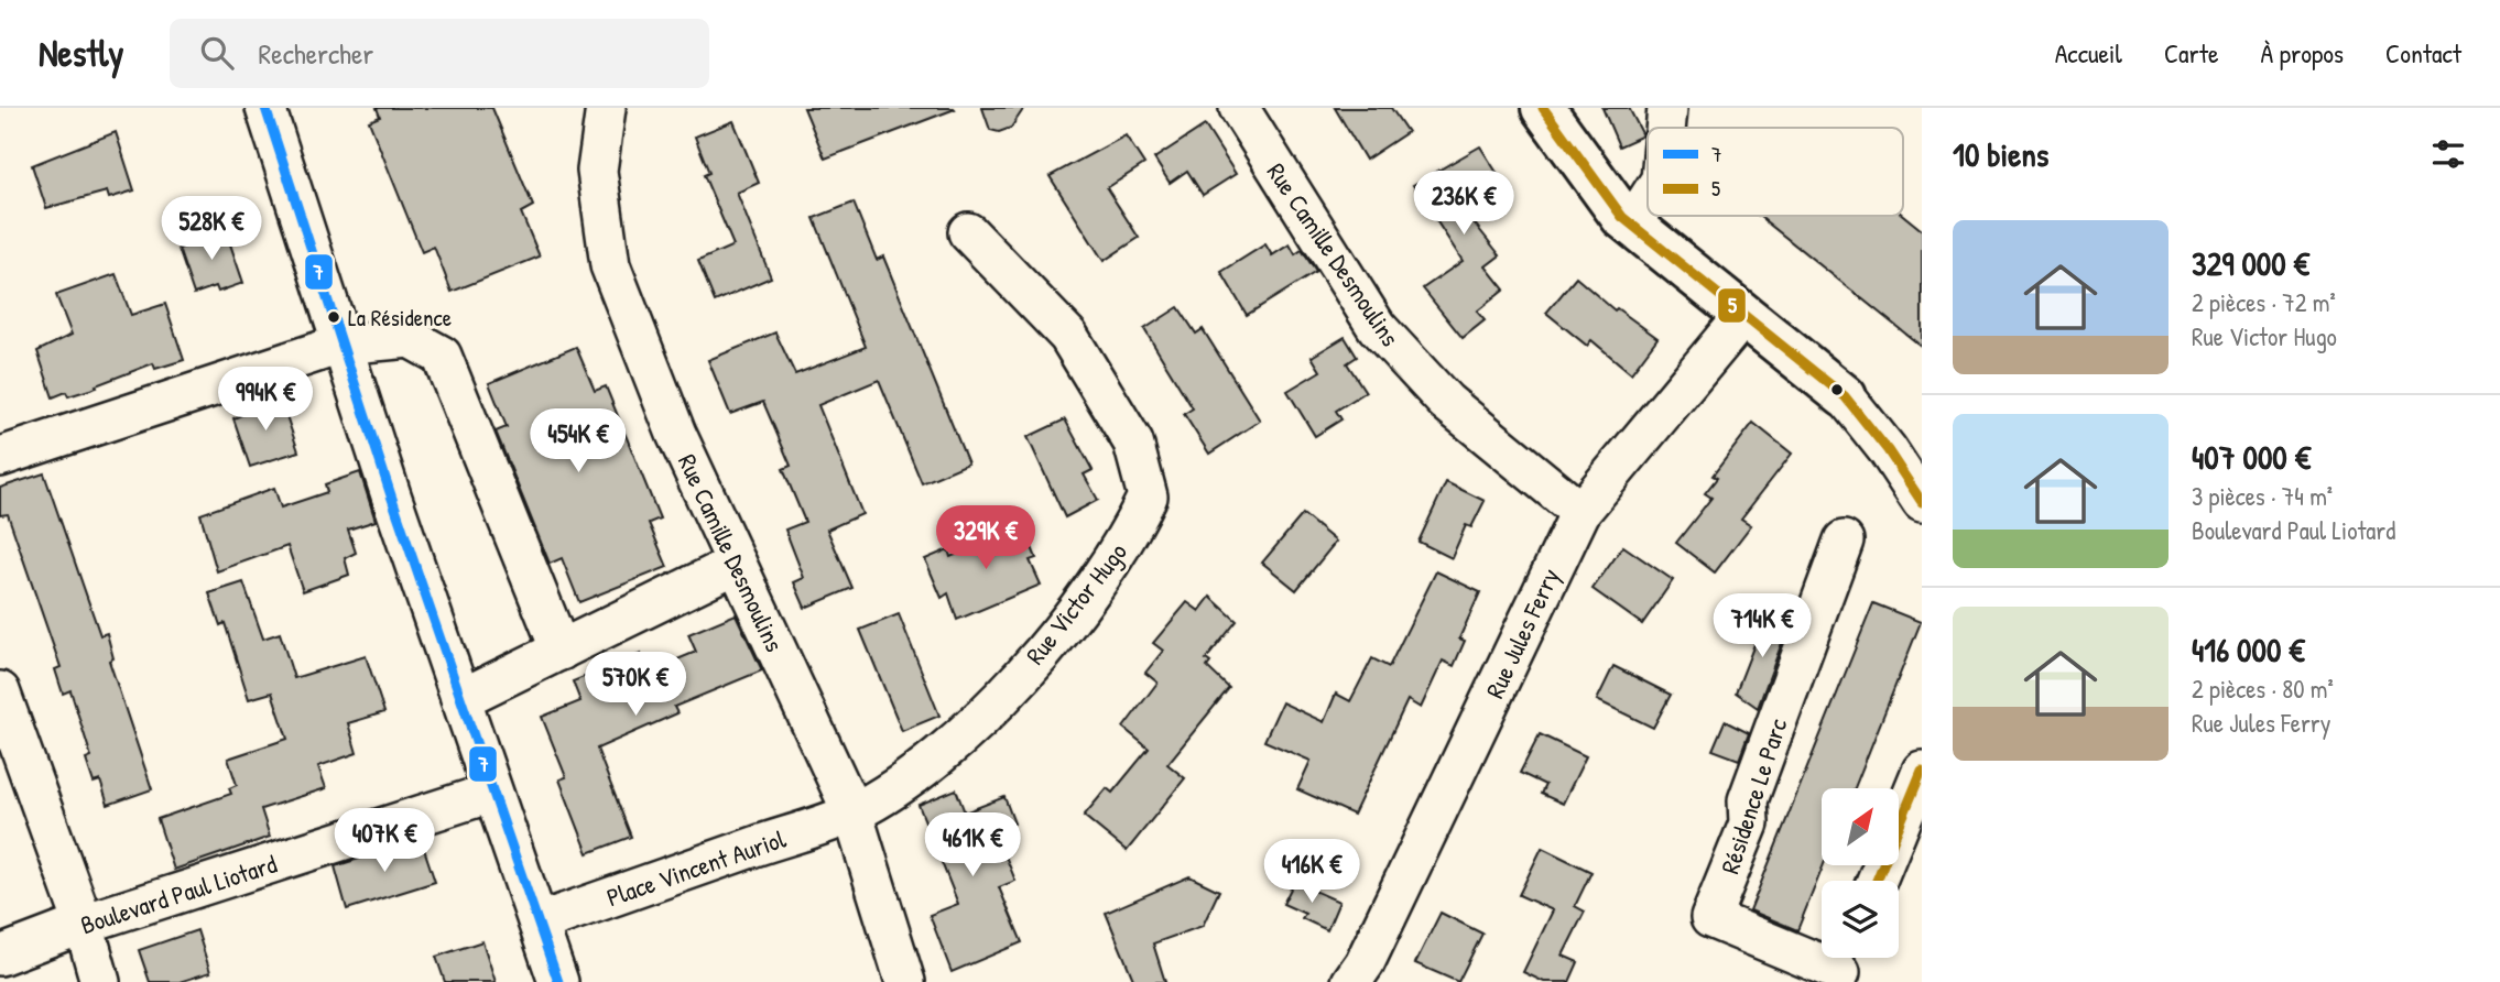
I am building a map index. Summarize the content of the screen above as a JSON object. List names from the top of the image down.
{
  "streets": {
    "street": [
      "Rue Camille Desmoulins",
      "Rue Victor Hugo",
      "Rue Jules Ferry",
      "Résidence Le Parc",
      "Place Vincent Auriol",
      "Boulevard Paul Liotard"
    ]
  },
  "crossings": [
    ["Rue Camille Desmoulins", "Rue Victor Hugo"],
    ["Rue Camille Desmoulins", "Rue Jules Ferry"],
    ["Rue Camille Desmoulins", "Place Vincent Auriol"],
    ["Rue Victor Hugo", "Place Vincent Auriol"]
  ],
  "places": ["La Résidence"],
  "lines": ["transit line 7", "transit line 5"],
  "legend": ["7", "5"],
  "north": "top right",
  "page": {
    "header": "Nestly",
    "search": "Rechercher",
    "nav": [
      "Accueil",
      "Carte",
      "À propos",
      "Contact"
    ],
    "heading": "10 biens",
    "price": [
      "236K €",
      "528K €",
      "994K €",
      "454K €",
      "329K €",
      "714K €",
      "570K €",
      "407K €",
      "461K €",
      "416K €"
    ],
    "list": [
      {
        "name": "329 000 €",
        "note": "2 pièces · 72 m² · Rue Victor Hugo"
      },
      {
        "name": "407 000 €",
        "note": "3 pièces · 74 m² · Boulevard Paul Liotard"
      },
      {
        "name": "416 000 €",
        "note": "2 pièces · 80 m² · Rue Jules Ferry"
      }
    ]
  }
}
